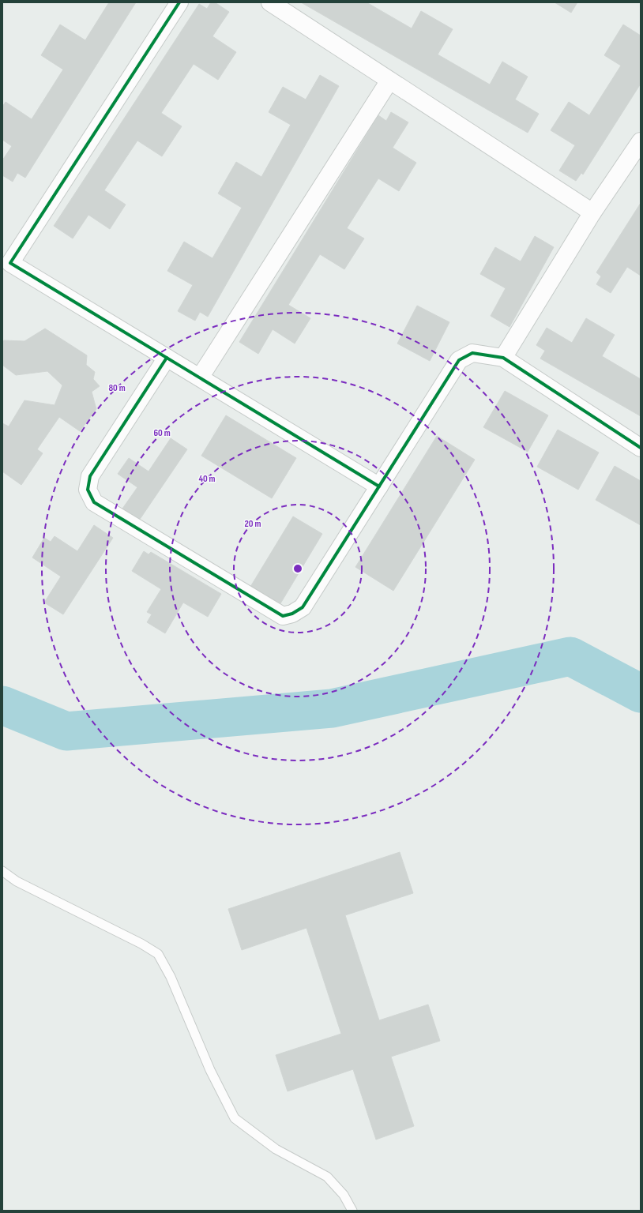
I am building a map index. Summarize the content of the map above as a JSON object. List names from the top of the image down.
{
  "rings": [
    "80 m",
    "60 m",
    "40 m",
    "20 m"
  ]
}
